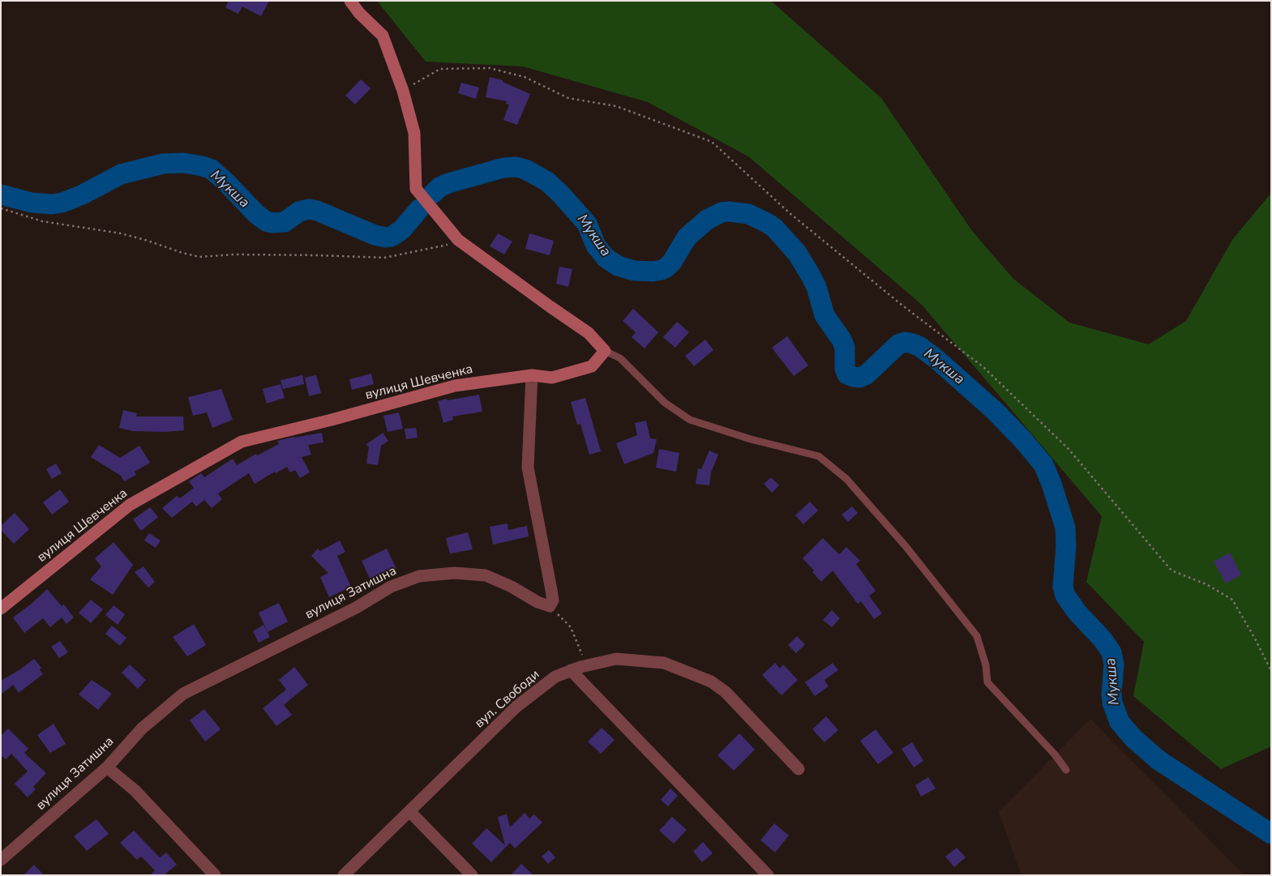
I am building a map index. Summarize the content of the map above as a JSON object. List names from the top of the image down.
{
  "streets": {
    "street": ["вулиця Шевченка", "вулиця Затишна", "вул. Свободи"]
  },
  "water": ["Мукша"]
}
